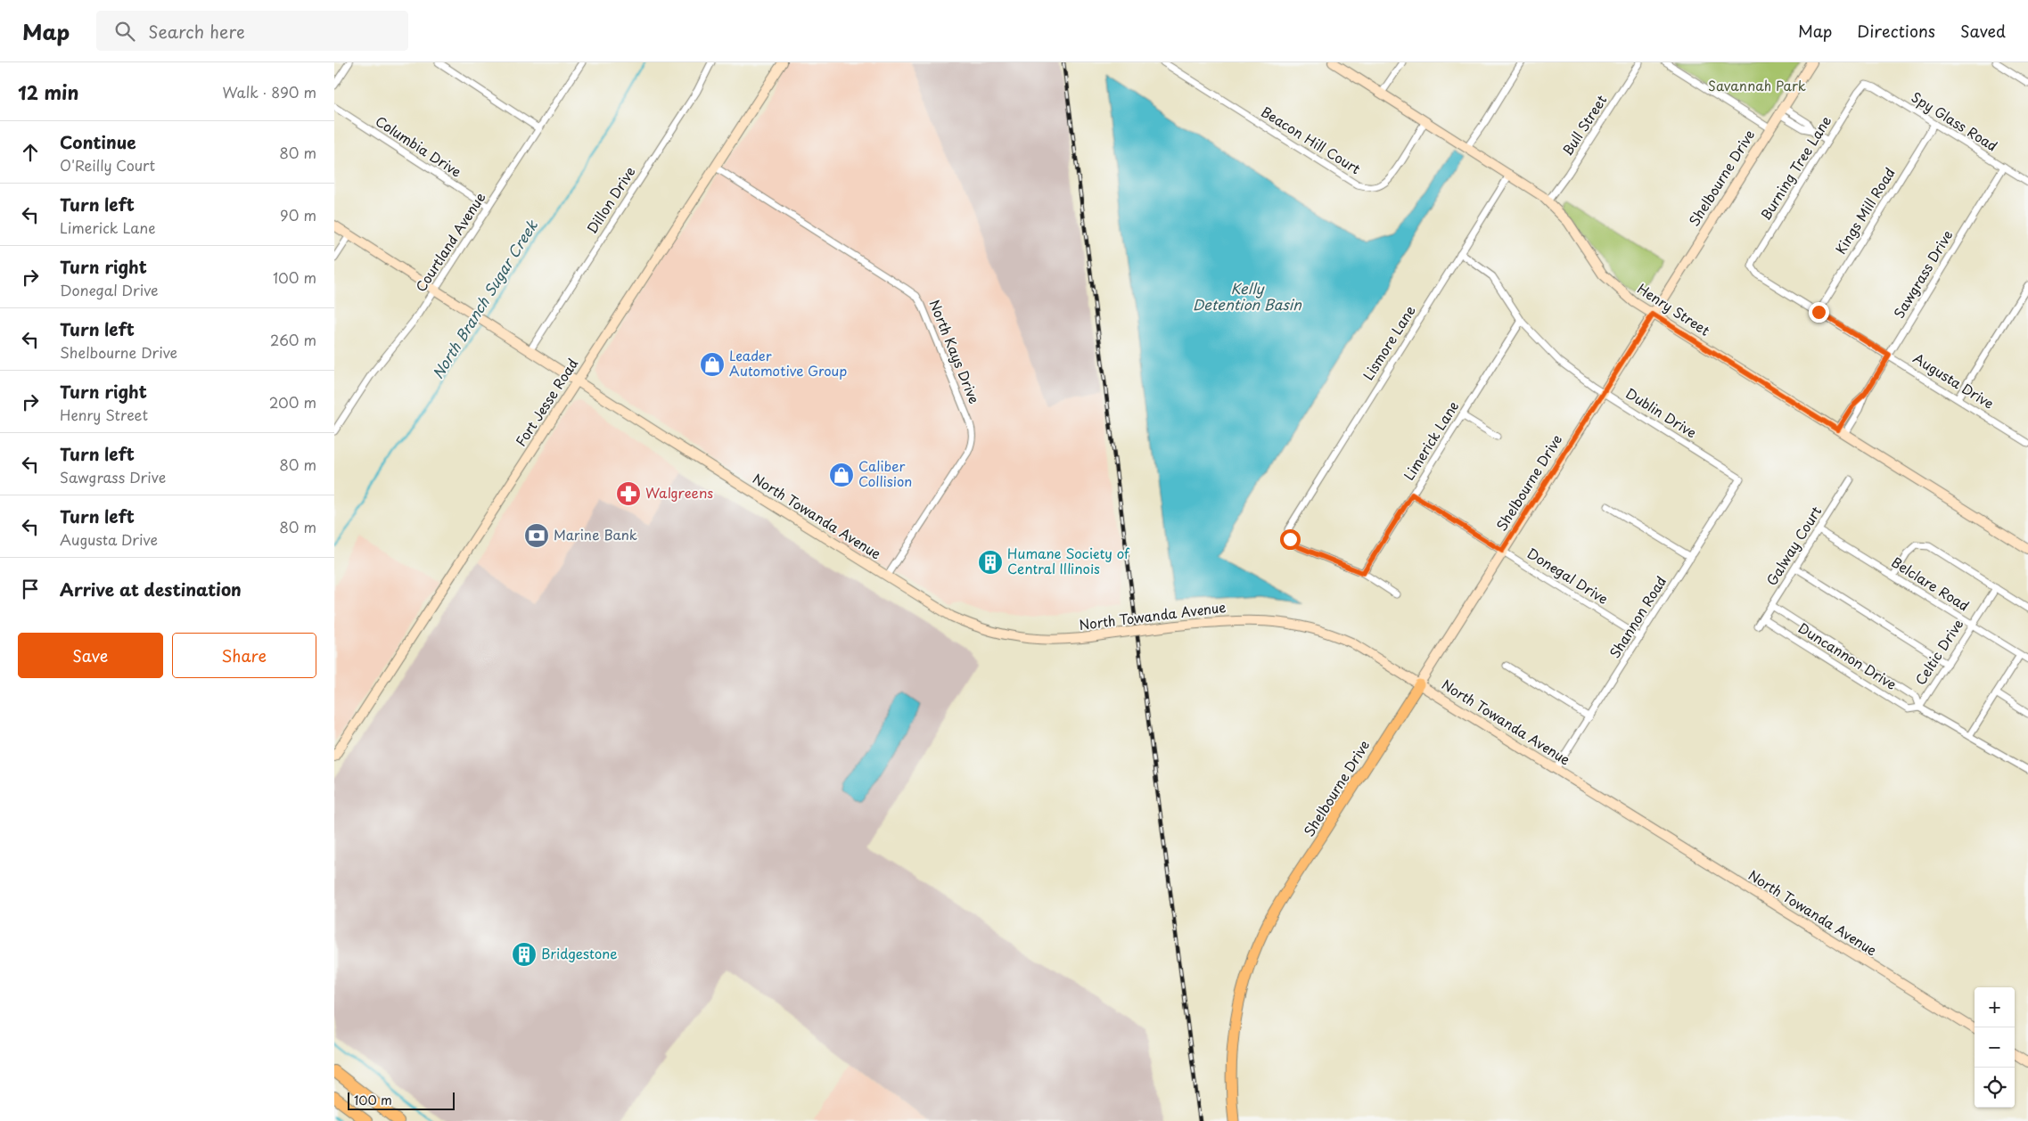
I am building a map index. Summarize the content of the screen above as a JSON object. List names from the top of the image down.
{
  "streets": {
    "main road": [
      "Shelbourne Drive",
      "Henry Street",
      "Fort Jesse Road",
      "North Towanda Avenue"
    ],
    "street": [
      "Spy Glass Road",
      "Bull Street",
      "Beacon Hill Court",
      "Columbia Drive",
      "Burning Tree Lane",
      "Dillon Drive",
      "Kings Mill Road",
      "Courtland Avenue",
      "Sawgrass Drive",
      "Lismore Lane",
      "North Kays Drive",
      "Augusta Drive",
      "Dublin Drive",
      "Limerick Lane",
      "Galway Court",
      "Donegal Drive",
      "Belclare Road",
      "Shannon Road",
      "Celtic Drive",
      "Duncannon Drive"
    ]
  },
  "crossings": [
    ["Spy Glass Road", "Burning Tree Lane"],
    ["Spy Glass Road", "Kings Mill Road"],
    ["Spy Glass Road", "Sawgrass Drive"],
    ["Bull Street", "Henry Street"],
    ["Beacon Hill Court", "Henry Street"],
    ["Columbia Drive", "Courtland Avenue"],
    ["Burning Tree Lane", "Augusta Drive"],
    ["Shelbourne Drive", "Henry Street"],
    ["Shelbourne Drive", "Dublin Drive"],
    ["Shelbourne Drive", "North Towanda Avenue"],
    ["Shelbourne Drive", "Donegal Drive"],
    ["Dillon Drive", "North Towanda Avenue"],
    ["Kings Mill Road", "Augusta Drive"],
    ["Courtland Avenue", "North Towanda Avenue"],
    ["Sawgrass Drive", "Henry Street"],
    ["Sawgrass Drive", "Augusta Drive"],
    ["Henry Street", "Lismore Lane"],
    ["Lismore Lane", "Dublin Drive"],
    ["Lismore Lane", "Limerick Lane"],
    ["North Kays Drive", "Fort Jesse Road"],
    ["North Kays Drive", "North Towanda Avenue"],
    ["Fort Jesse Road", "North Towanda Avenue"],
    ["Dublin Drive", "Limerick Lane"],
    ["Dublin Drive", "Shannon Road"],
    ["Limerick Lane", "Donegal Drive"],
    ["North Towanda Avenue", "Shannon Road"],
    ["Galway Court", "Belclare Road"],
    ["Galway Court", "Duncannon Drive"],
    ["Donegal Drive", "Shannon Road"],
    ["Belclare Road", "Celtic Drive"],
    ["Celtic Drive", "Duncannon Drive"]
  ],
  "water": ["Kelly Detention Basin", "North Branch Sugar Creek"],
  "parks": ["Savannah Park"],
  "places": {
    "shop": ["Leader Automotive Group", "Caliber Collision"],
    "pharmacy": ["Walgreens"],
    "bank": ["Marine Bank"],
    "building": ["Humane Society of Central Illinois", "Bridgestone"]
  },
  "scale_bar": "100 m",
  "page": {
    "header": "Map",
    "search": "Search here",
    "nav": ["Map", "Directions", "Saved"],
    "heading": ["12 min", "Walk · 890 m"],
    "list": [
      ["Continue", "O'Reilly Court", "80 m"],
      ["Turn left", "Limerick Lane", "90 m"],
      ["Turn right", "Donegal Drive", "100 m"],
      ["Turn left", "Shelbourne Drive", "260 m"],
      ["Turn right", "Henry Street", "200 m"],
      ["Turn left", "Sawgrass Drive", "80 m"],
      ["Turn left", "Augusta Drive", "80 m"],
      "Arrive at destination"
    ],
    "buttons": ["Save", "Share"],
    "map_buttons": ["+", "−"],
    "scale": "100 m"
  }
}
